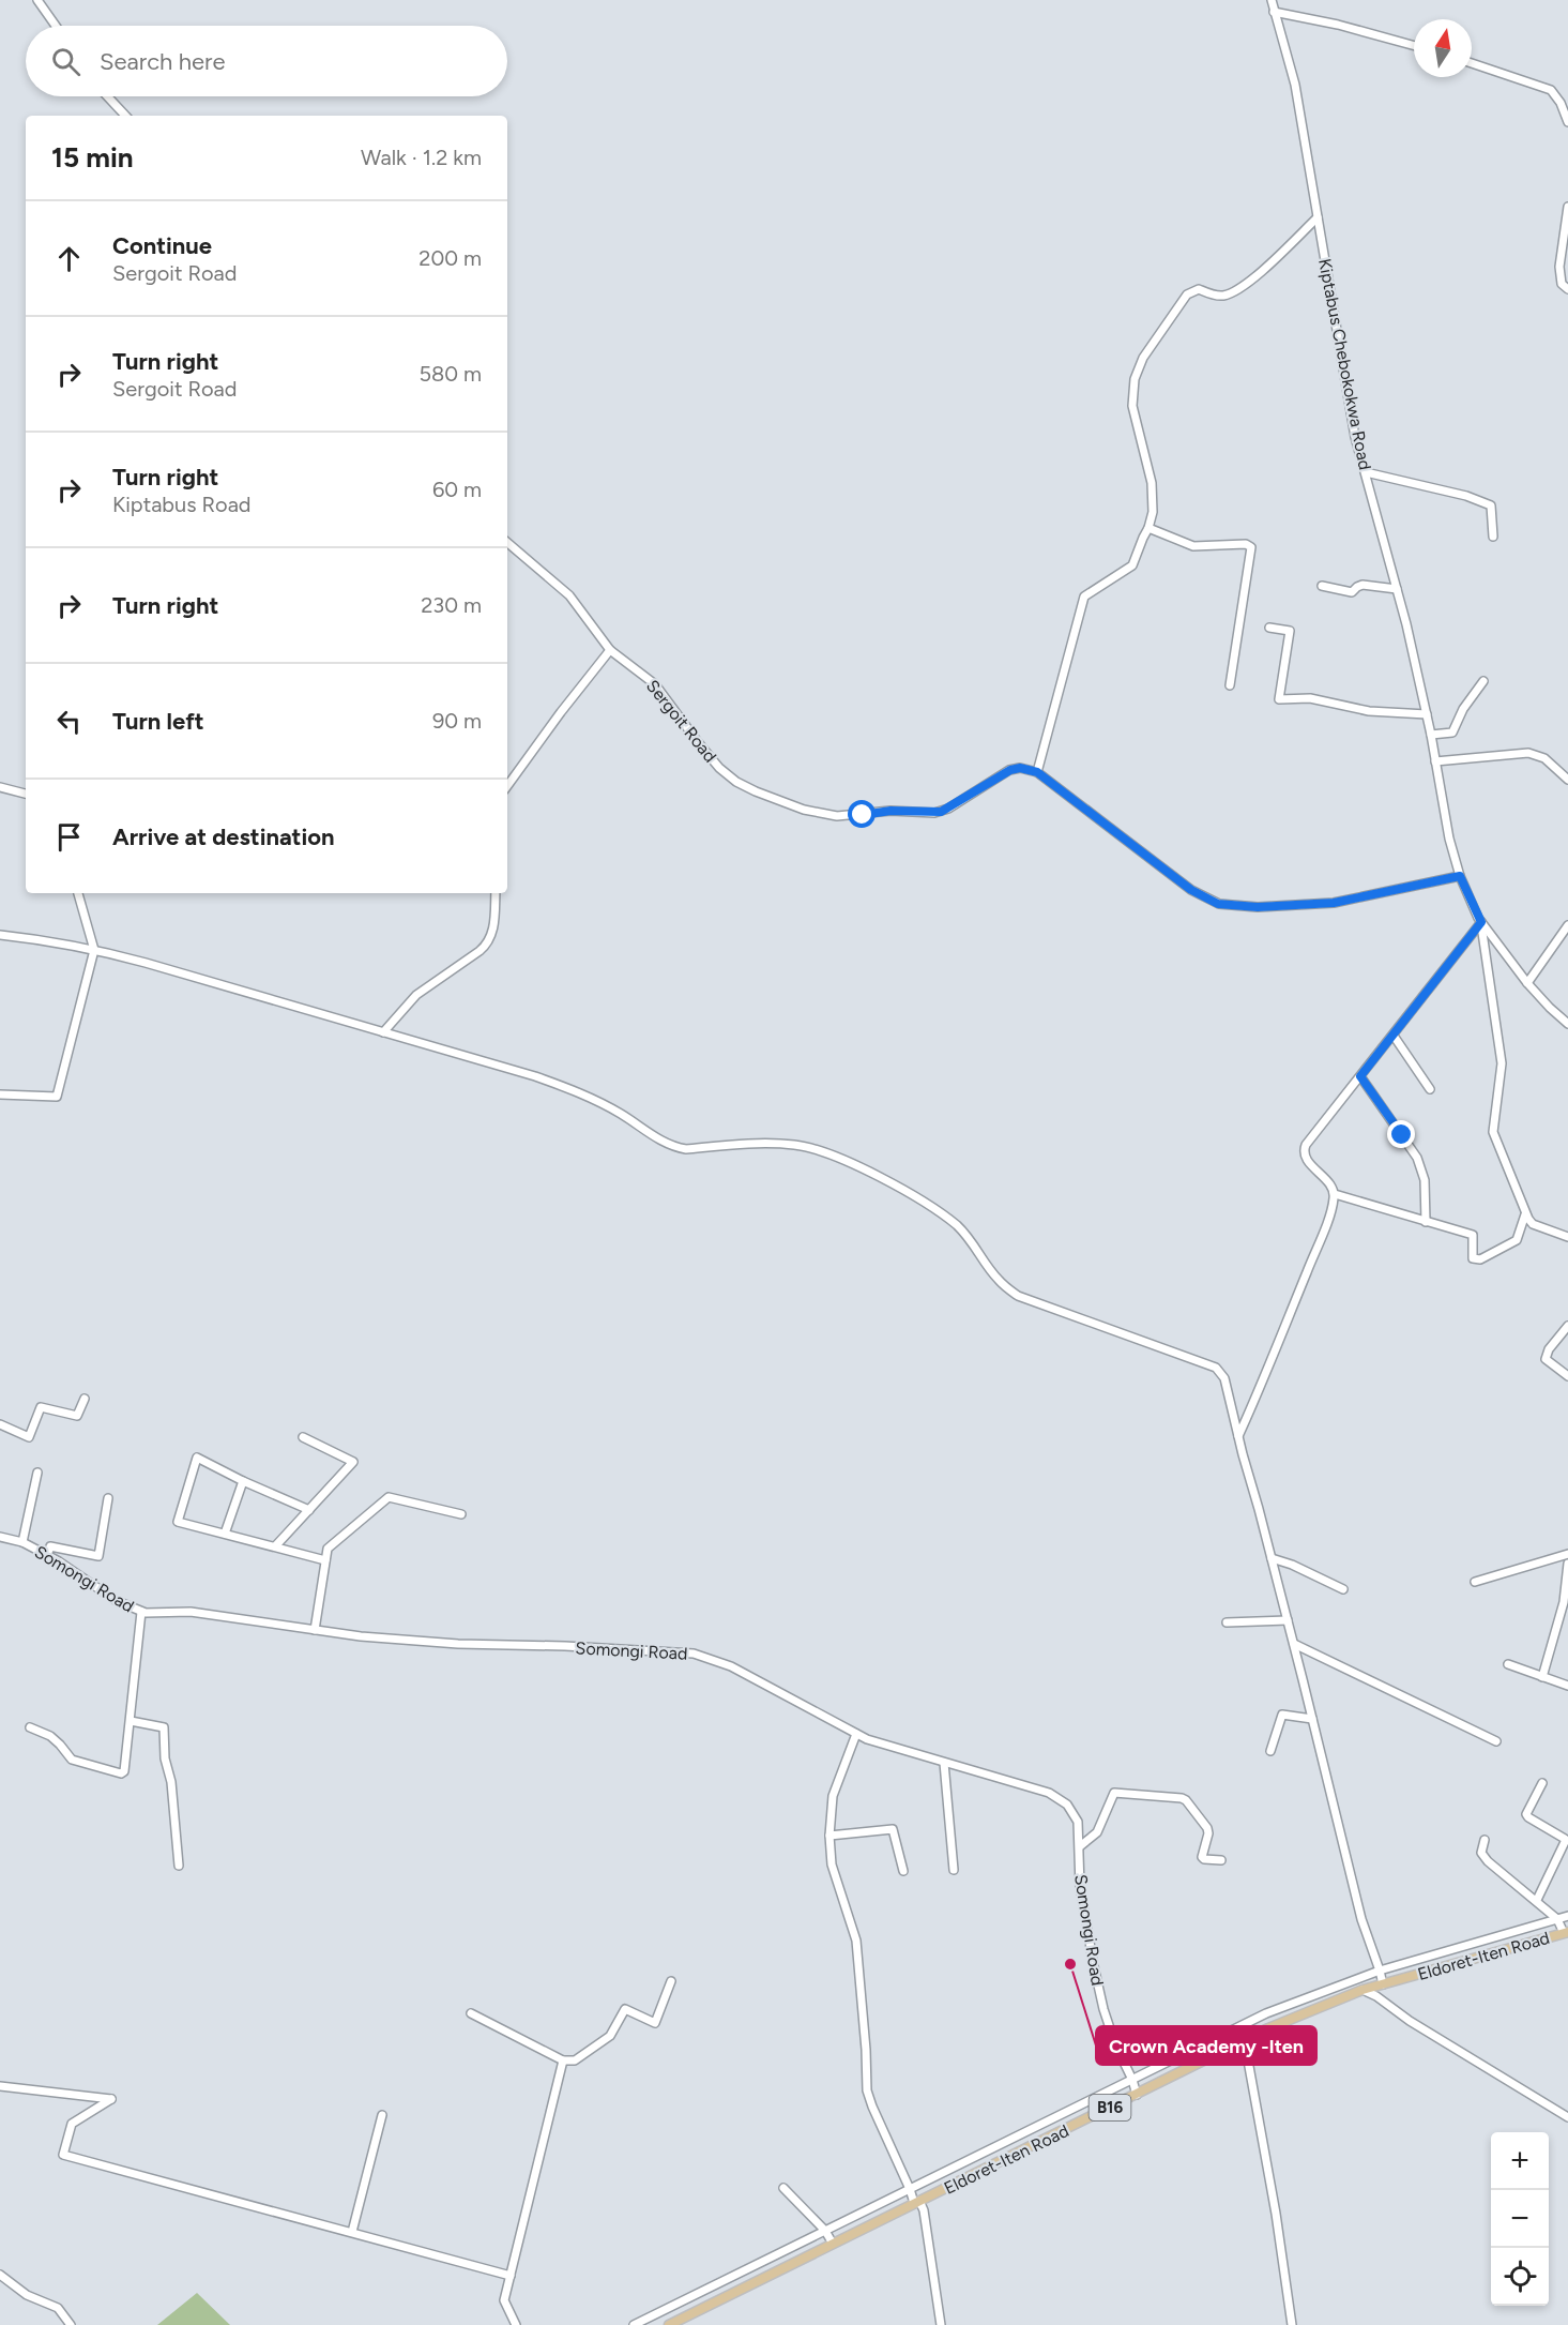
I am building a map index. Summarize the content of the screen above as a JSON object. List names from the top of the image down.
{
  "streets": {
    "main road": ["Eldoret-Iten Road", "B16"],
    "street": ["Kiptabus Chebokokwa Road", "Sergoit Road", "Somongi Road"]
  },
  "crossings": [
    ["Somongi Road", "Eldoret-Iten Road"]
  ],
  "places": ["Crown Academy -Iten"],
  "north": "top",
  "page": {
    "search": "Search here",
    "heading": ["15 min", "Walk · 1.2 km"],
    "list": [
      ["Continue", "Sergoit Road", "200 m"],
      ["Turn right", "Sergoit Road", "580 m"],
      ["Turn right", "Kiptabus Road", "60 m"],
      ["Turn right", "230 m"],
      ["Turn left", "90 m"],
      "Arrive at destination"
    ],
    "map_buttons": ["+", "−"]
  }
}
